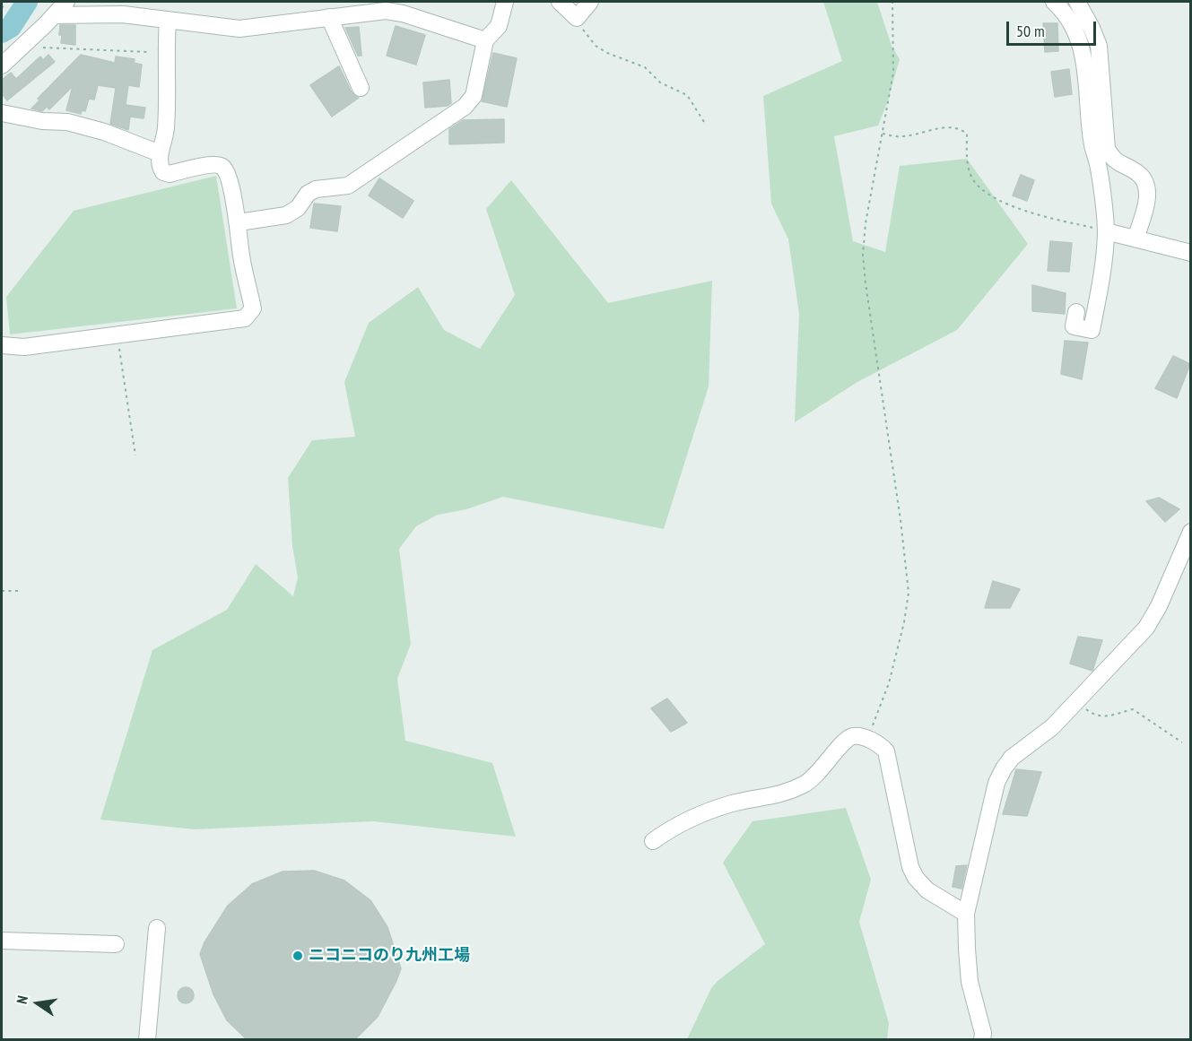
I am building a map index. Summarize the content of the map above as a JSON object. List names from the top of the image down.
{
  "places": ["ニコニコのり九州工場"],
  "scale_bar": "50 m",
  "north": "left"
}
